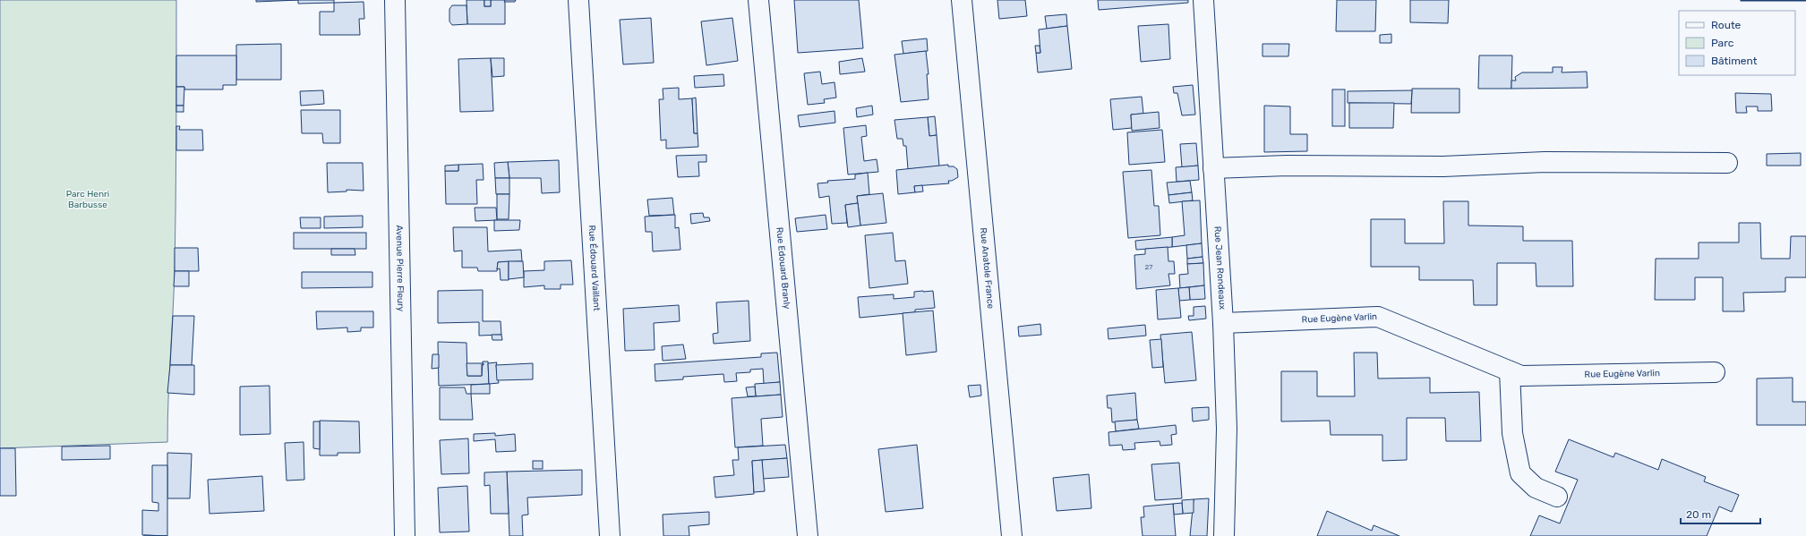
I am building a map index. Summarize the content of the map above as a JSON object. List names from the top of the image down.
{
  "streets": {
    "street": [
      "Rue Jean Rondeaux",
      "Avenue Pierre Fleury",
      "Rue Édouard Vaillant",
      "Rue Edouard Branly",
      "Rue Anatole France",
      "Rue Eugène Varlin"
    ]
  },
  "crossings": [
    ["Rue Jean Rondeaux", "Rue Eugène Varlin"]
  ],
  "parks": ["Parc Henri Barbusse"],
  "house_numbers": ["27"],
  "legend": ["Route", "Parc", "Bâtiment"],
  "scale_bar": "20 m"
}
